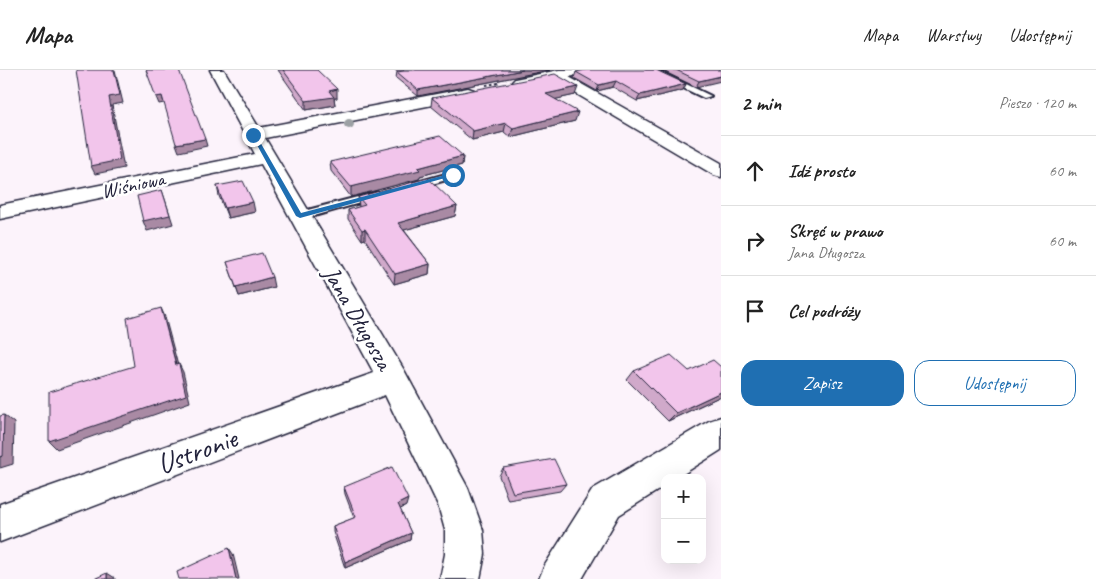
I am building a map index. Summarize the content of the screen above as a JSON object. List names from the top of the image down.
{
  "streets": {
    "street": ["Wiśniowa", "Jana Długosza", "Ustronie"]
  },
  "crossings": [
    ["Wiśniowa", "Jana Długosza"],
    ["Jana Długosza", "Ustronie"]
  ],
  "page": {
    "header": "Mapa",
    "nav": ["Mapa", "Warstwy", "Udostępnij"],
    "heading": ["2 min", "Pieszo · 120 m"],
    "list": [
      ["Idź prosto", "60 m"],
      ["Skręć w prawo", "Jana Długosza", "60 m"],
      "Cel podróży"
    ],
    "buttons": ["Zapisz", "Udostępnij"],
    "map_buttons": ["+", "−"]
  }
}
